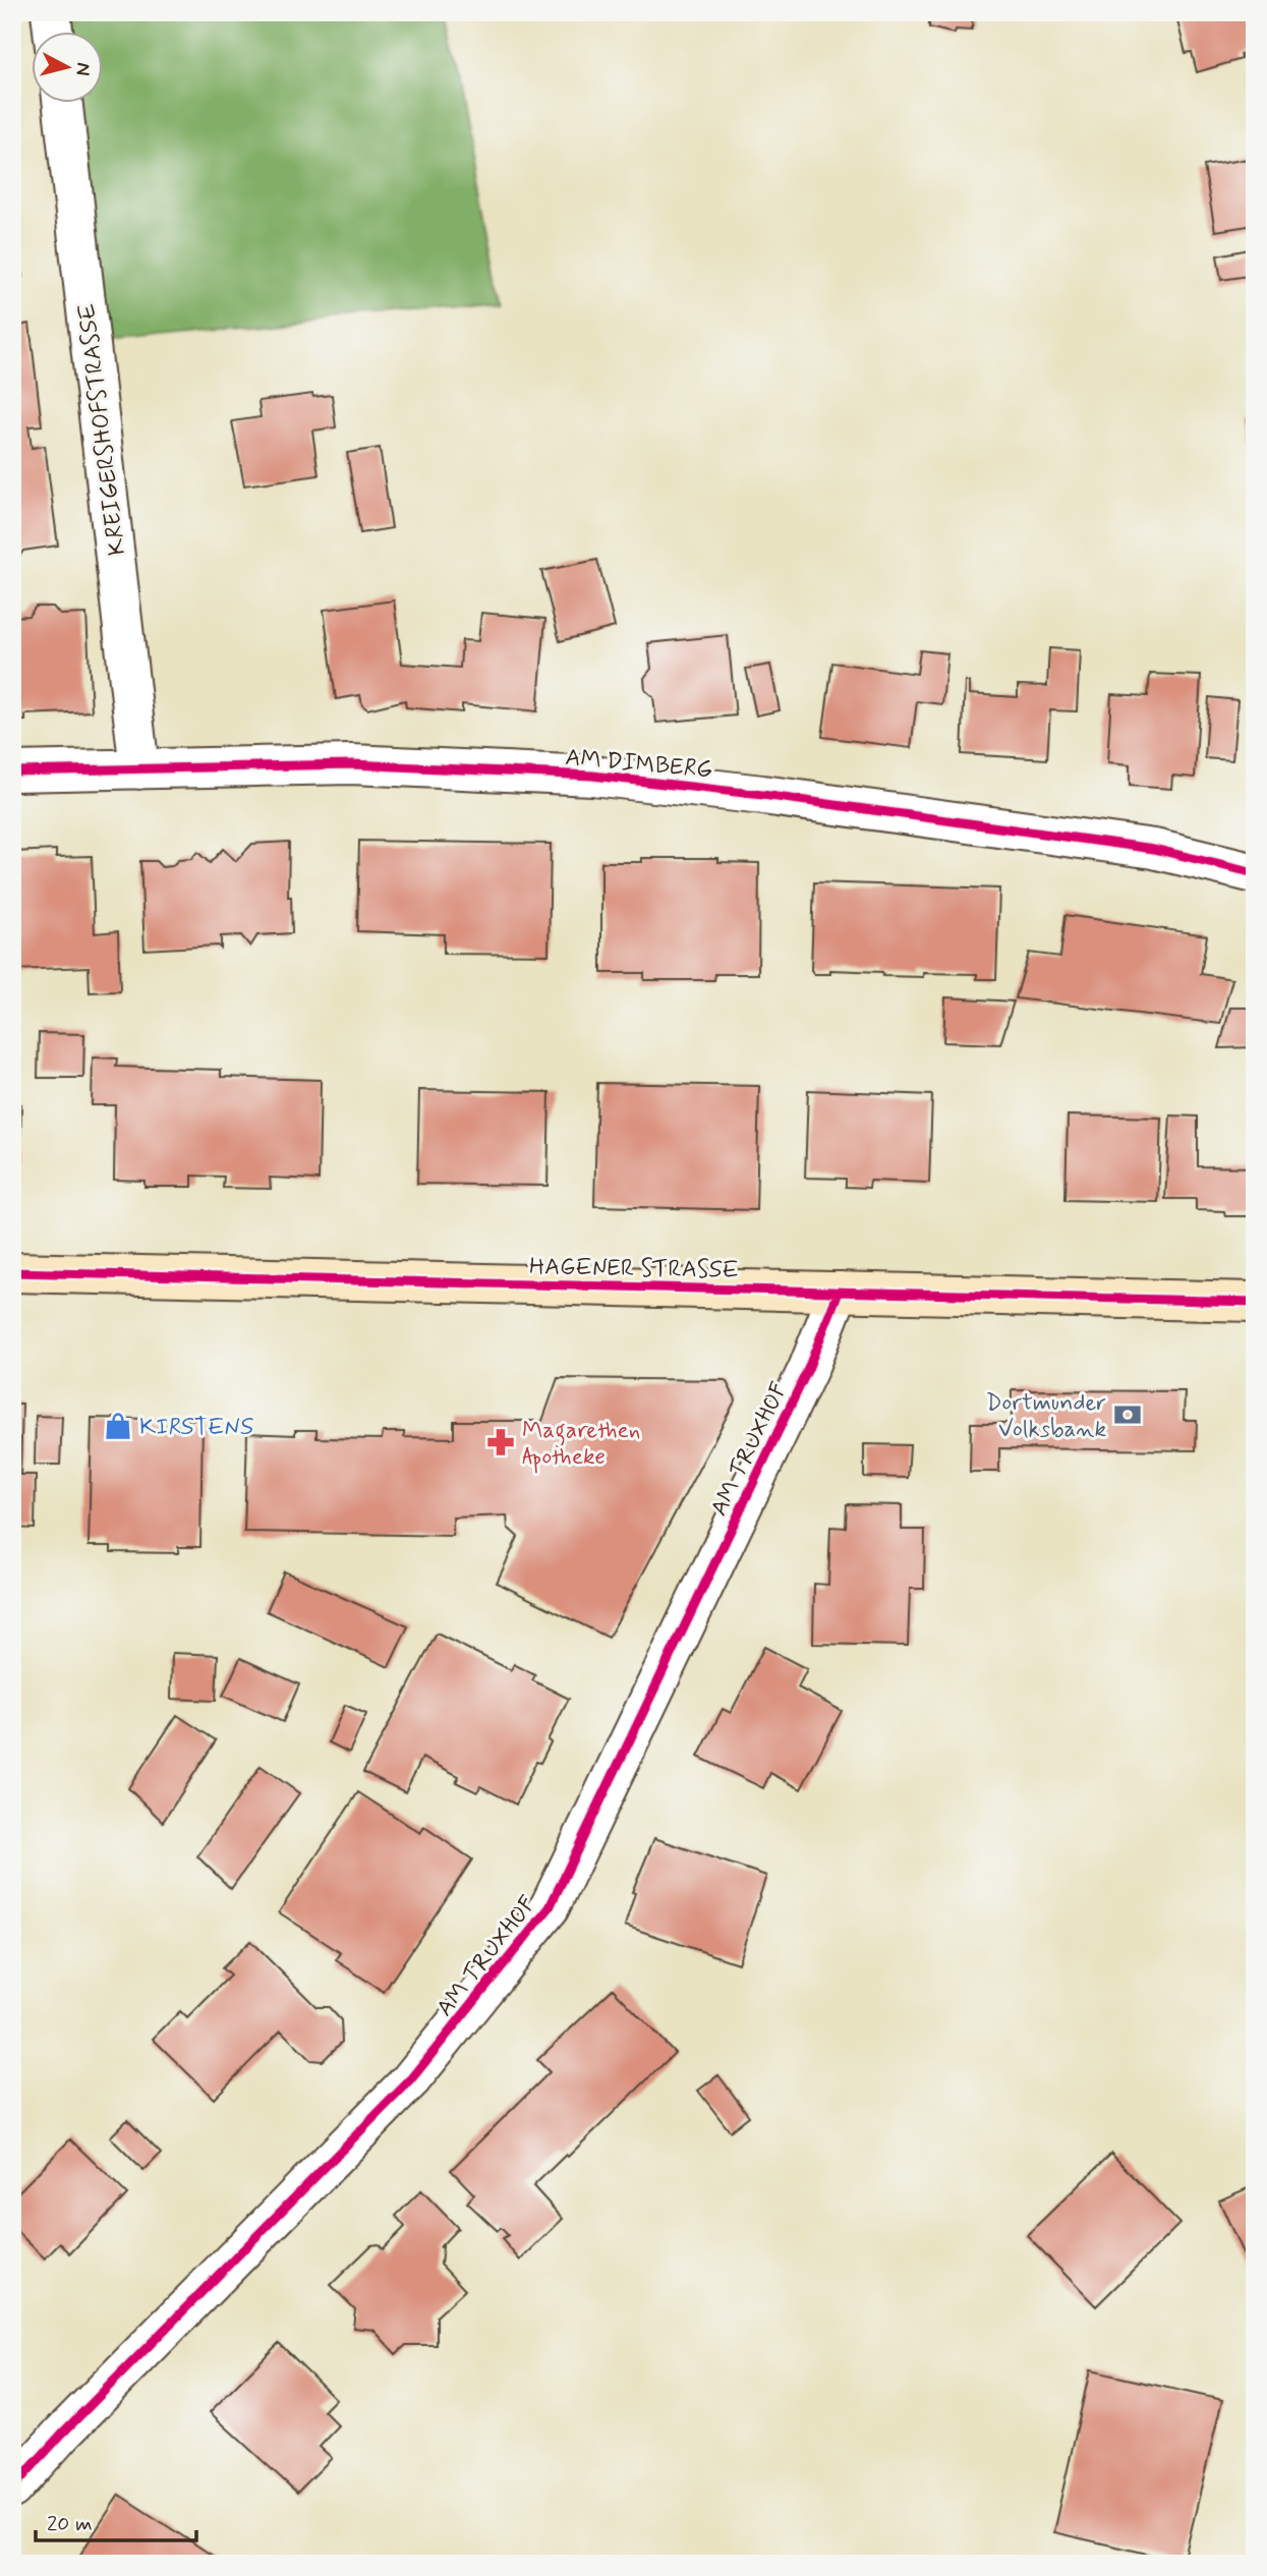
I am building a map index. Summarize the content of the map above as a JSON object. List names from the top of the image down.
{
  "streets": {
    "main road": ["HAGENER STRASSE"],
    "street": ["KREIGERSHOFSTRASSE", "AM DIMBERG", "AM TRUXHOF"]
  },
  "crossings": [
    ["KREIGERSHOFSTRASSE", "AM DIMBERG"],
    ["HAGENER STRASSE", "AM TRUXHOF"]
  ],
  "places": {
    "bank": ["Dortmunder Volksbank"],
    "shop": ["KIRSTENS"],
    "pharmacy": ["Magarethen Apotheke"]
  },
  "scale_bar": "20 m",
  "north": "right"
}
